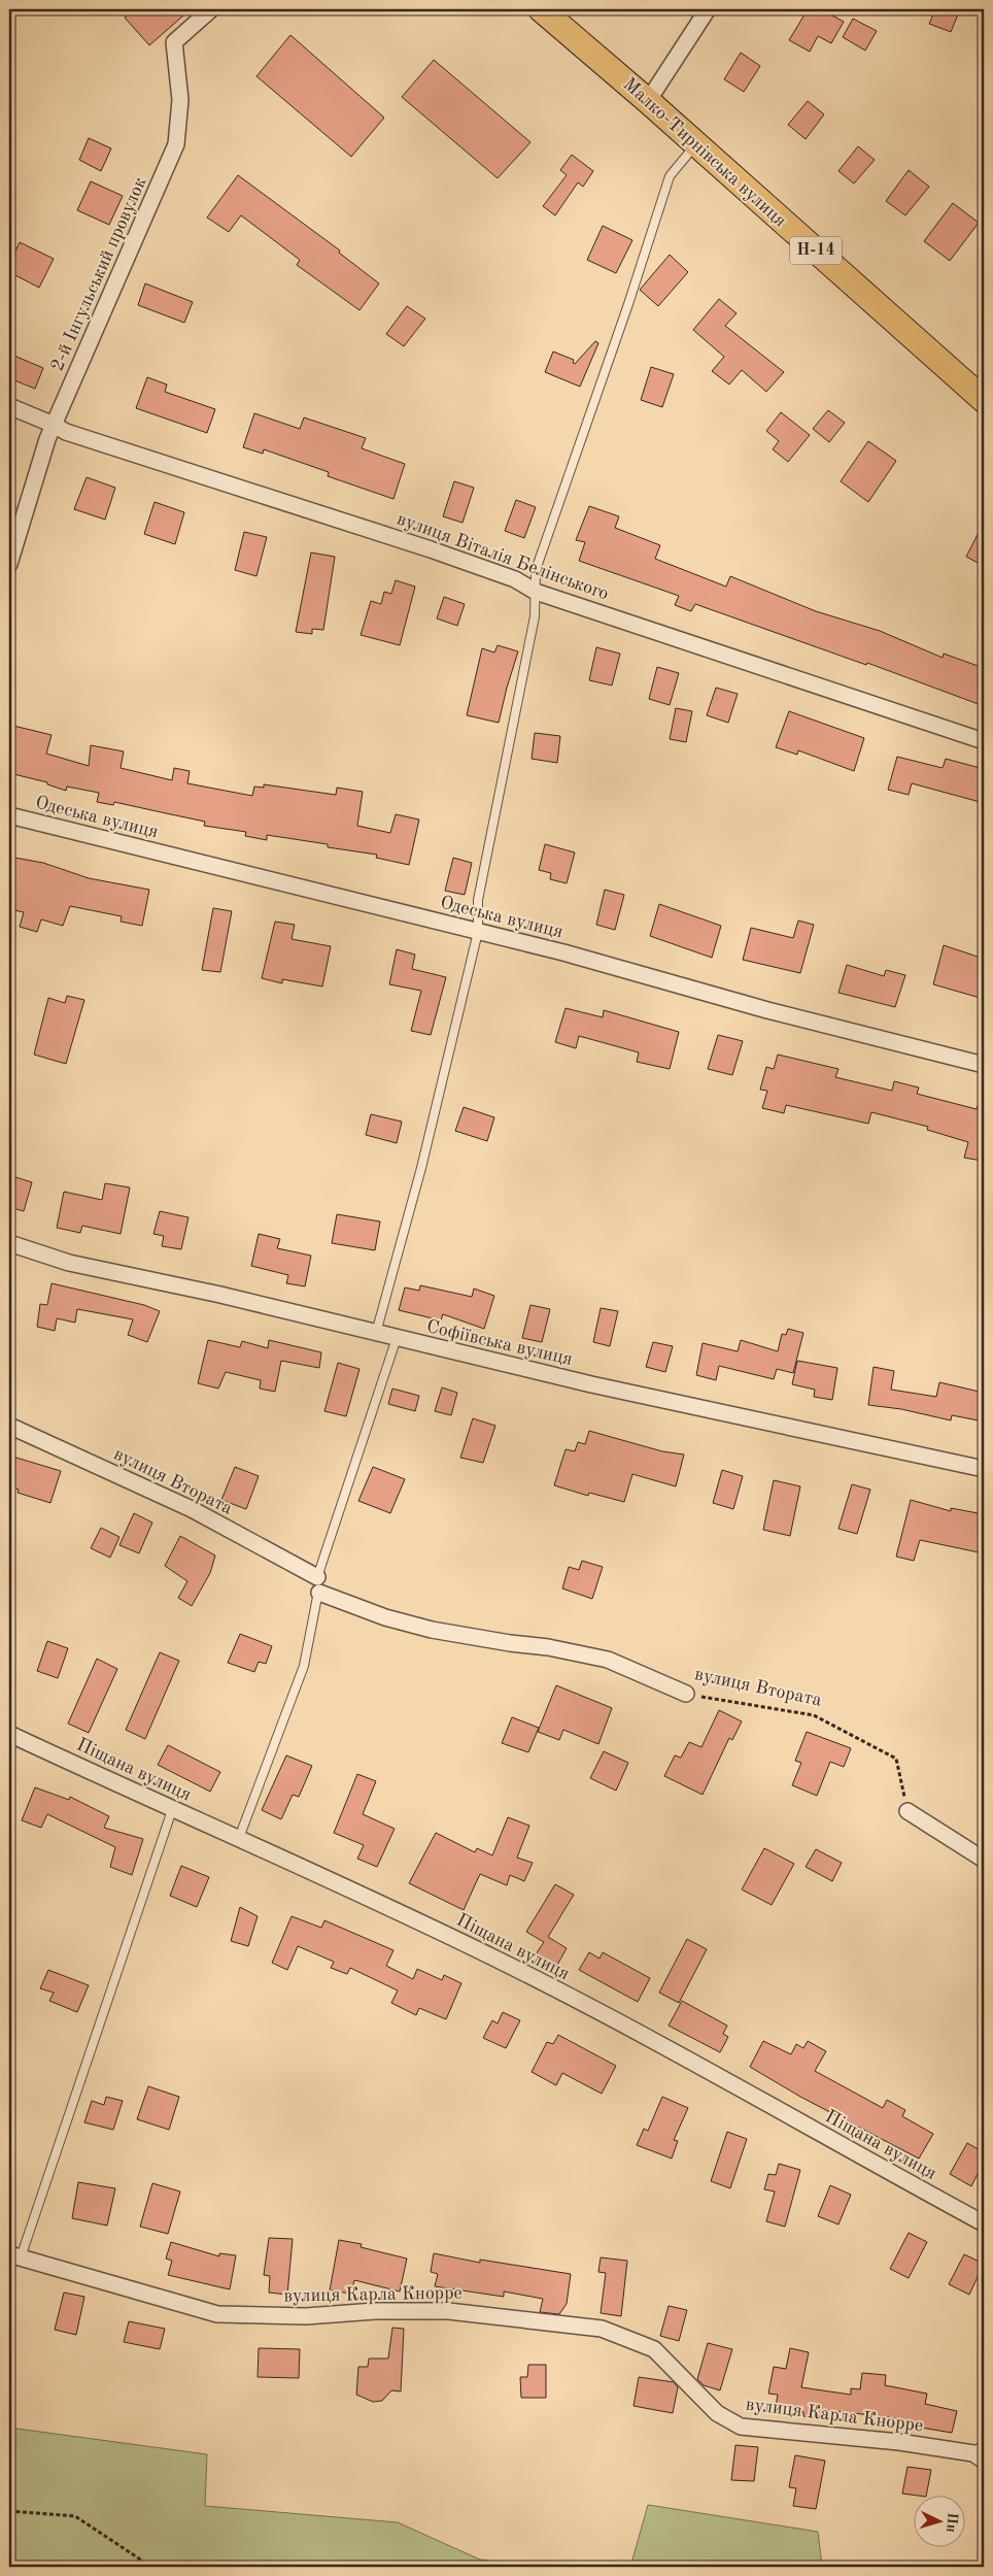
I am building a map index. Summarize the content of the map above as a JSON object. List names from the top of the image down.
{
  "streets": {
    "main road": ["Малко-Тирнівська вулиця", "Н-14"],
    "street": [
      "2-й Інгульський провулок",
      "вулиця Віталія Белінського",
      "Одеська вулиця",
      "Софіївська вулиця",
      "вулиця Втората",
      "Піщана вулиця",
      "вулиця Карла Кнорре"
    ]
  },
  "crossings": [
    ["2-й Інгульський провулок", "вулиця Віталія Белінського"]
  ],
  "north": "right"
}
